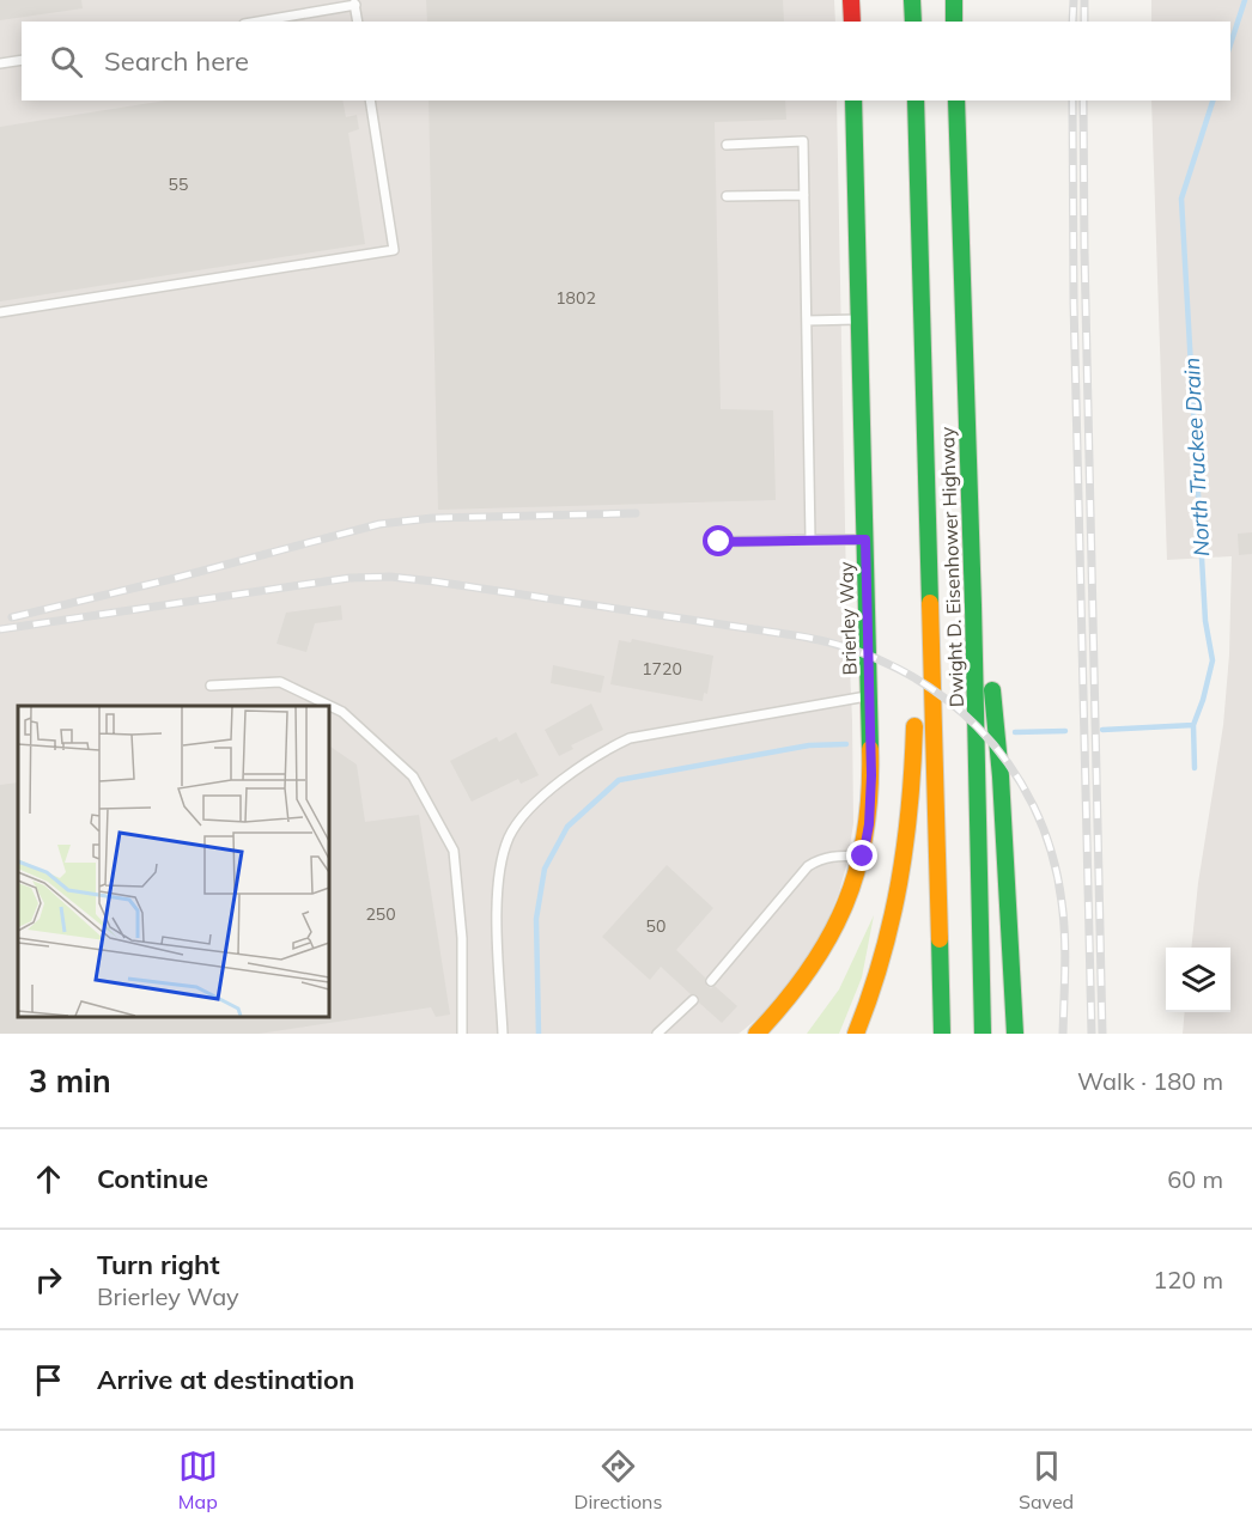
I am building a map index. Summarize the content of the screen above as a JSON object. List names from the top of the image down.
{
  "streets": {
    "main road": ["Dwight D. Eisenhower Highway", "Brierley Way"]
  },
  "water": ["North Truckee Drain"],
  "house_numbers": [
    "55",
    "1802",
    "1720",
    "250",
    "50"
  ],
  "page": {
    "search": "Search here",
    "heading": ["3 min", "Walk · 180 m"],
    "list": [
      ["Continue", "60 m"],
      ["Turn right", "Brierley Way", "120 m"],
      "Arrive at destination"
    ],
    "nav": ["Map", "Directions", "Saved"]
  }
}
